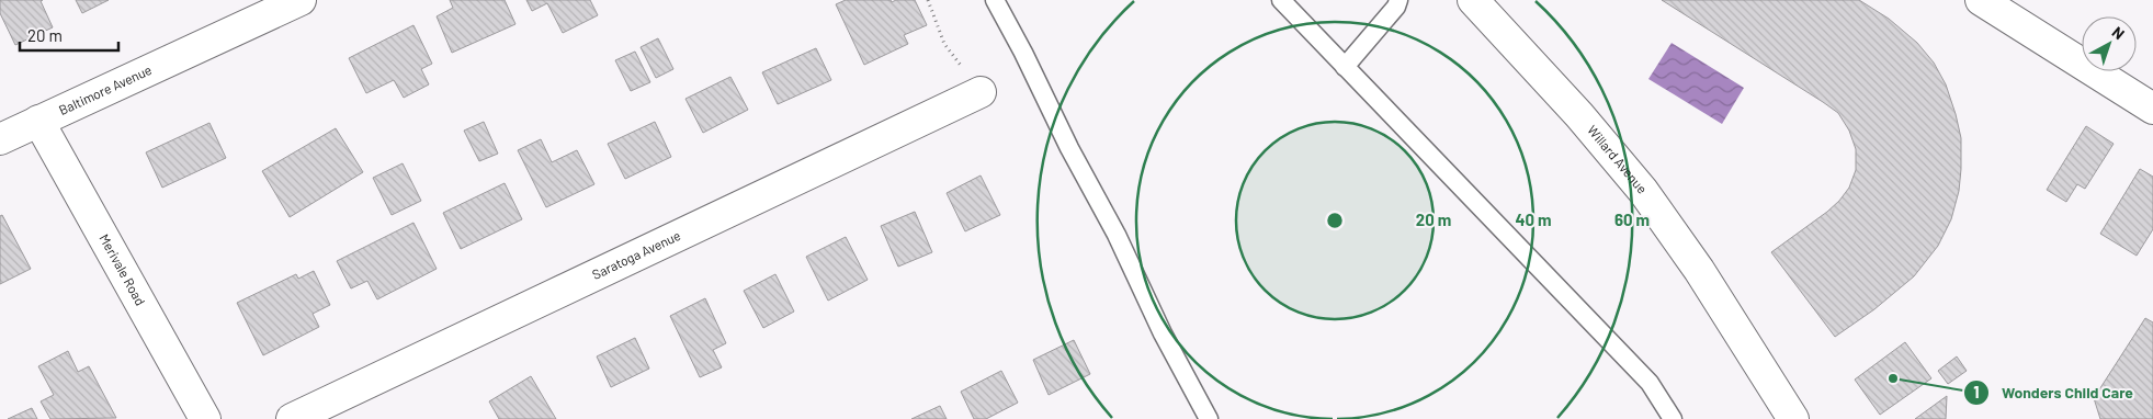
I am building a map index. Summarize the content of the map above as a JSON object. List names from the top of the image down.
{
  "streets": {
    "street": [
      "Baltimore Avenue",
      "Willard Avenue",
      "Saratoga Avenue",
      "Merivale Road"
    ]
  },
  "crossings": [
    ["Baltimore Avenue", "Merivale Road"]
  ],
  "places": ["Wonders Child Care"],
  "scale_bar": "20 m",
  "north": "top right",
  "rings": ["20 m", "40 m", "60 m"]
}
